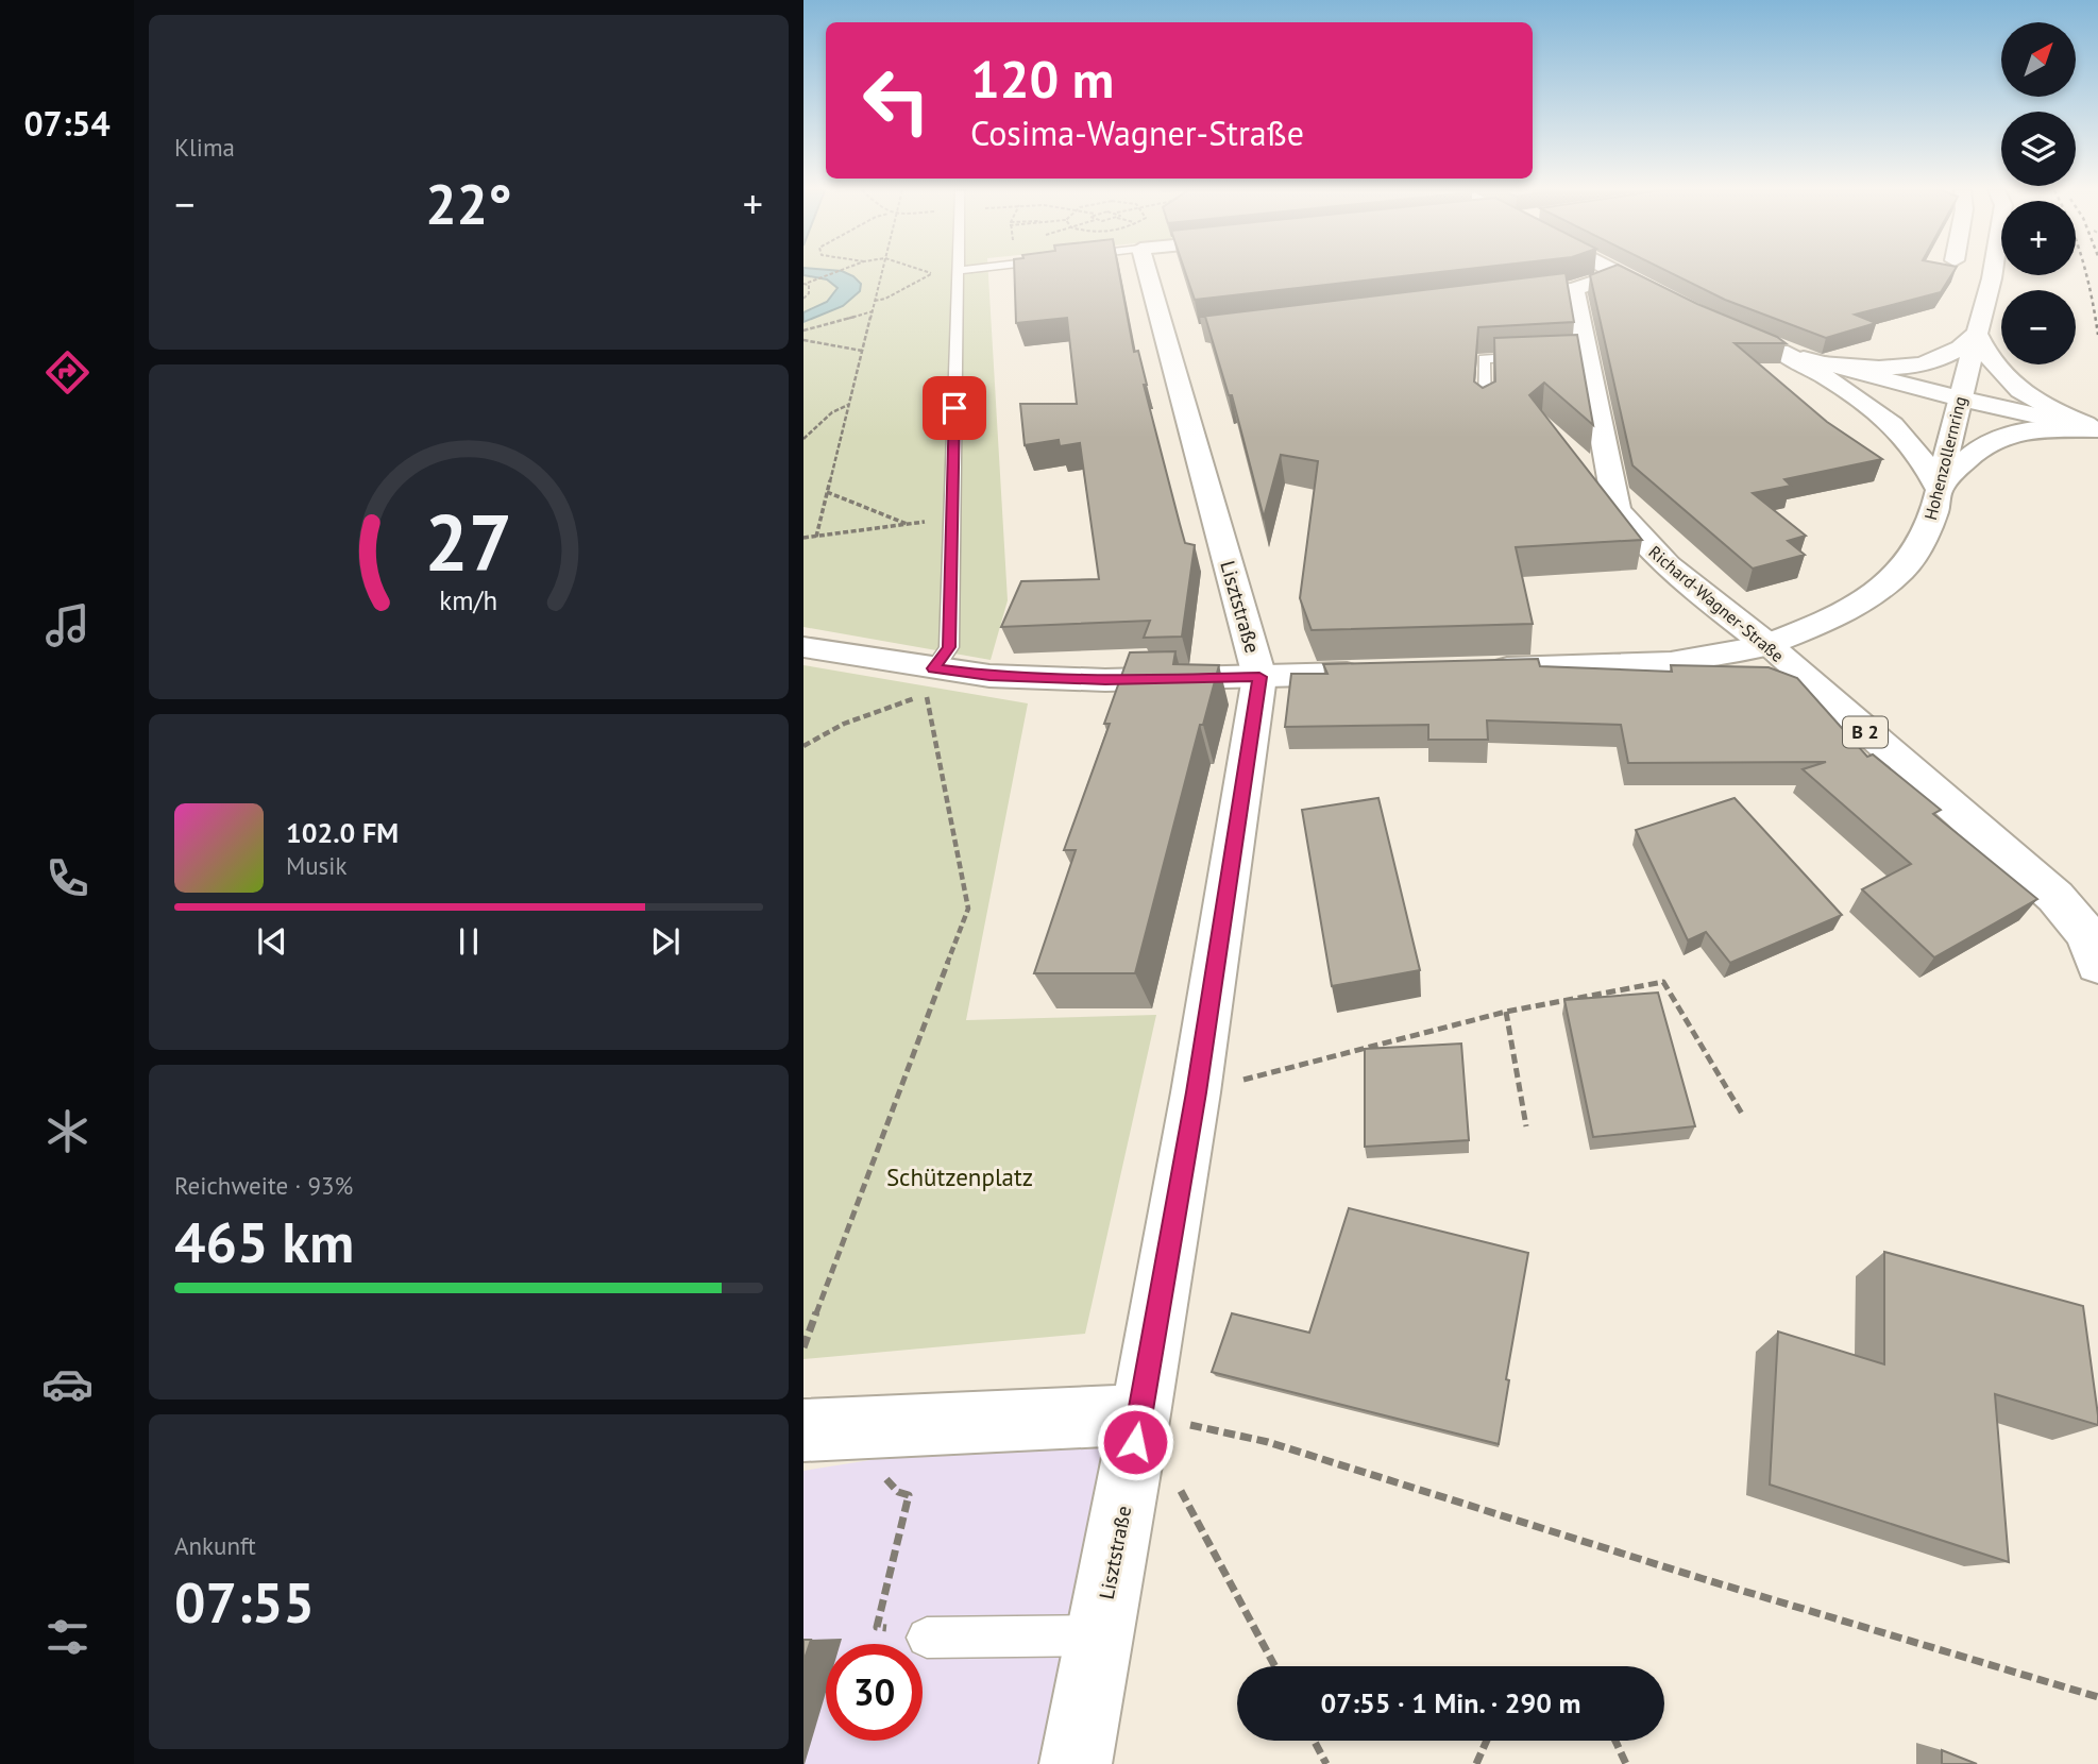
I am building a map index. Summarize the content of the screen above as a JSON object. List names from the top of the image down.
{
  "streets": {
    "street": [
      "Hohenzollernring",
      "Richard-Wagner-Straße",
      "Lisztstraße",
      "B 2"
    ]
  },
  "crossings": [
    ["Hohenzollernring", "Richard-Wagner-Straße"]
  ],
  "parks": ["Schützenplatz"],
  "north": "top right",
  "page": {
    "tabs": "07:54",
    "tile": [
      "Klima",
      ["Reichweite · 93%", "465 km"],
      ["Ankunft", "07:55"]
    ],
    "map_buttons": ["+", "−"],
    "turn": ["120 m", "Cosima-Wagner-Straße"],
    "heat": ["−", "22°", "+"],
    "song": ["102.0 FM", "Musik"],
    "limit": "30",
    "trip": "07:55 · 1 Min. · 290 m",
    "gauge": ["27", "km/h"]
  }
}
